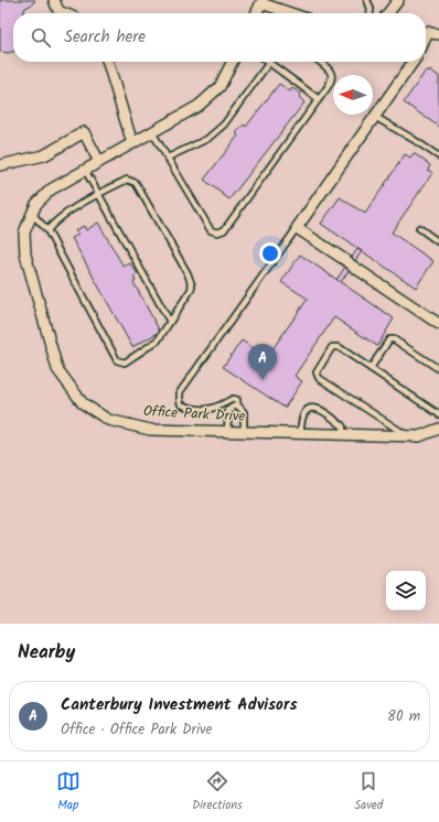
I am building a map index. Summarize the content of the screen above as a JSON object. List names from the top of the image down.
{
  "streets": {
    "street": ["Office Park Drive"]
  },
  "north": "left",
  "page": {
    "search": "Search here",
    "pins": "A",
    "heading": "Nearby",
    "list": [
      {
        "mark": "A",
        "name": "Canterbury Investment Advisors",
        "note": "Office · Office Park Drive",
        "value": "80 m"
      }
    ],
    "nav": ["Map", "Directions", "Saved"]
  }
}
